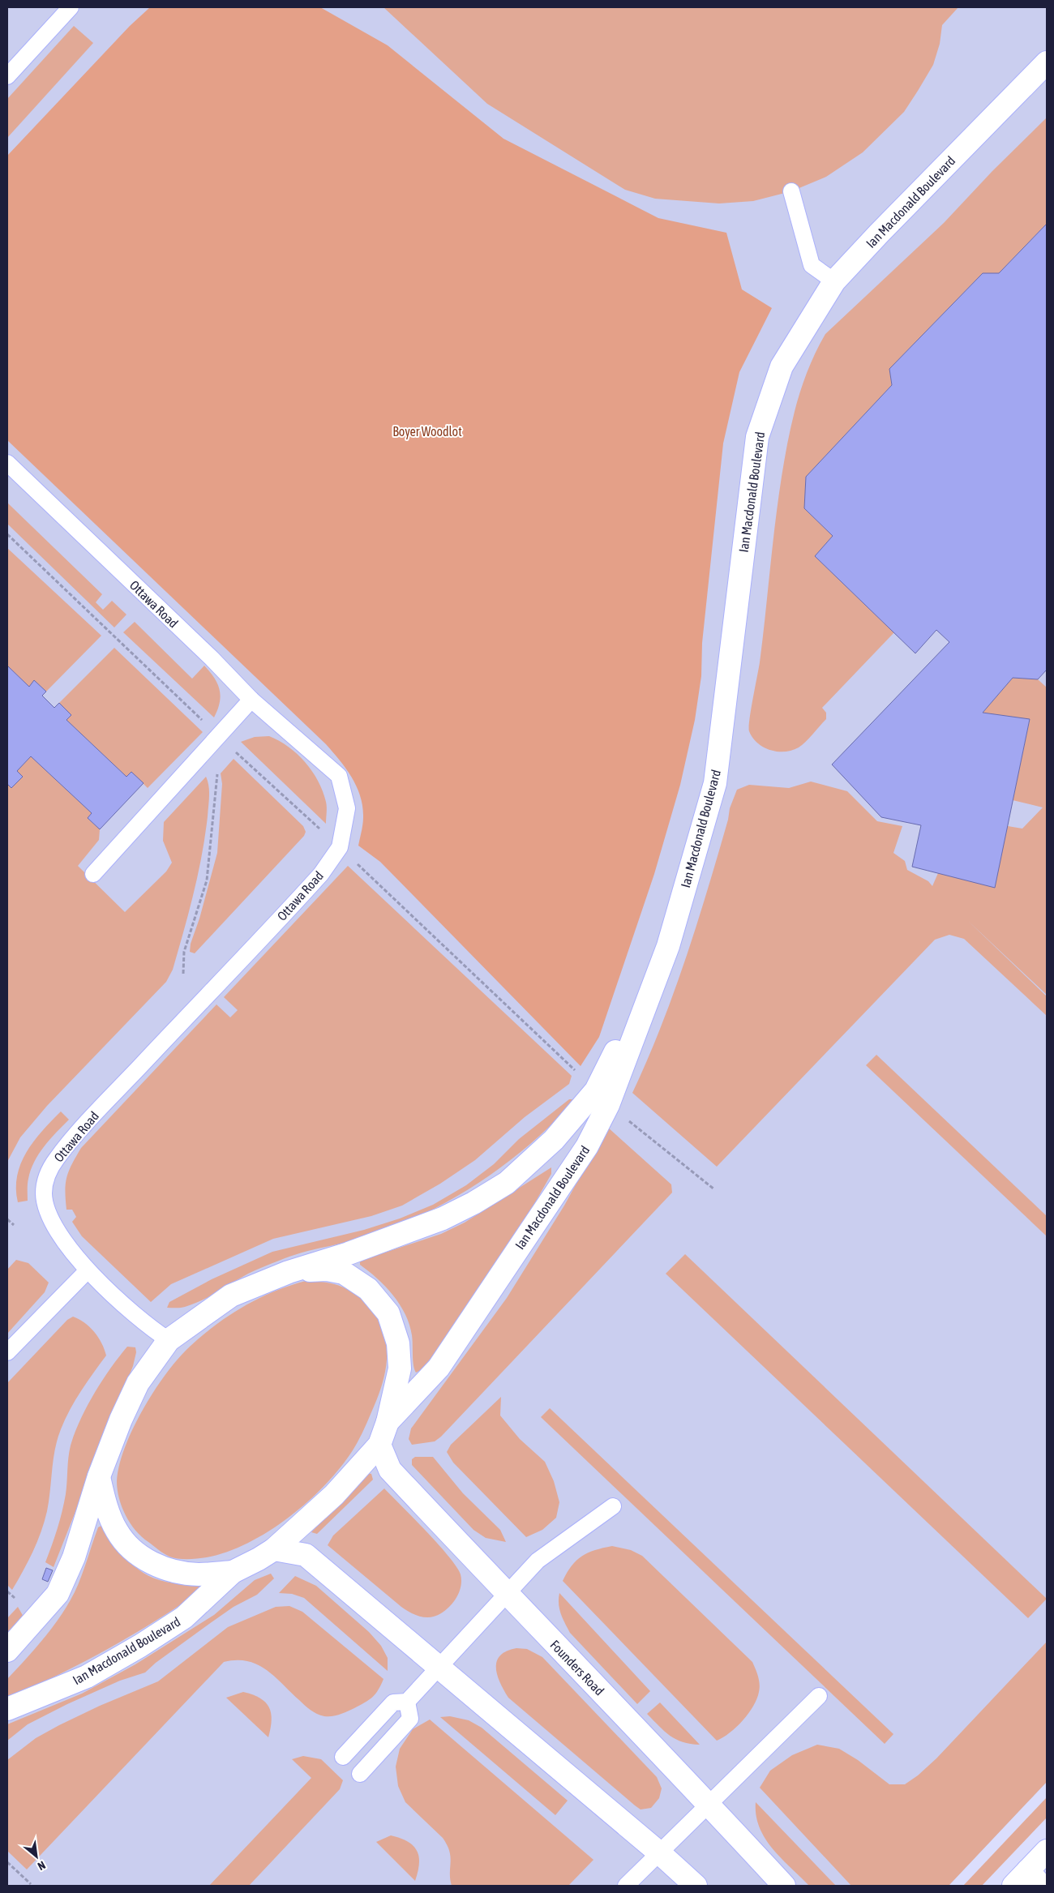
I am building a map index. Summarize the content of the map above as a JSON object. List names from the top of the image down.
{
  "streets": {
    "street": ["Ian Macdonald Boulevard", "Founders Road"],
    "lane": ["Ottawa Road"]
  },
  "crossings": [
    ["Ian Macdonald Boulevard", "Ottawa Road"],
    ["Ian Macdonald Boulevard", "Founders Road"]
  ],
  "parks": ["Boyer Woodlot"],
  "north": "bottom right"
}
